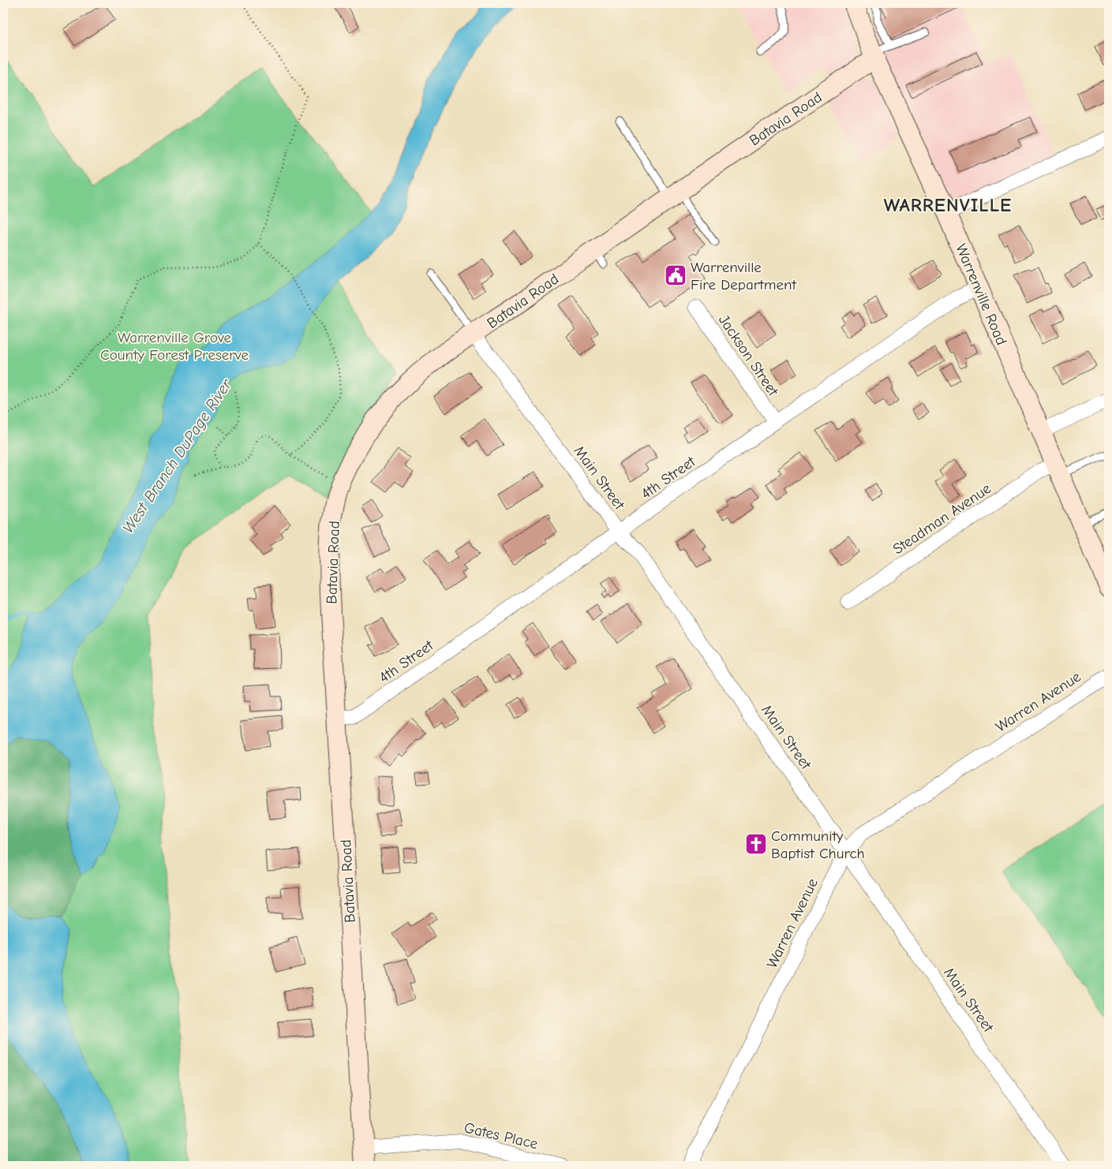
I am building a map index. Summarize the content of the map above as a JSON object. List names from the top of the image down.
{
  "streets": {
    "main road": ["Batavia Road", "Warrenville Road"],
    "street": [
      "Jackson Street",
      "Main Street",
      "4th Street",
      "Steadman Avenue",
      "Warren Avenue",
      "Gates Place"
    ]
  },
  "crossings": [
    ["Batavia Road", "Warrenville Road"],
    ["Batavia Road", "Main Street"],
    ["Batavia Road", "4th Street"],
    ["Batavia Road", "Gates Place"],
    ["Warrenville Road", "4th Street"],
    ["Warrenville Road", "Steadman Avenue"],
    ["Jackson Street", "4th Street"],
    ["Main Street", "4th Street"],
    ["Main Street", "Warren Avenue"]
  ],
  "districts": ["WARRENVILLE"],
  "water": ["West Branch DuPage River"],
  "parks": ["Warrenville Grove County Forest Preserve"],
  "places": {
    "public building": ["Warrenville Fire Department"],
    "church": ["Community Baptist Church"]
  }
}
